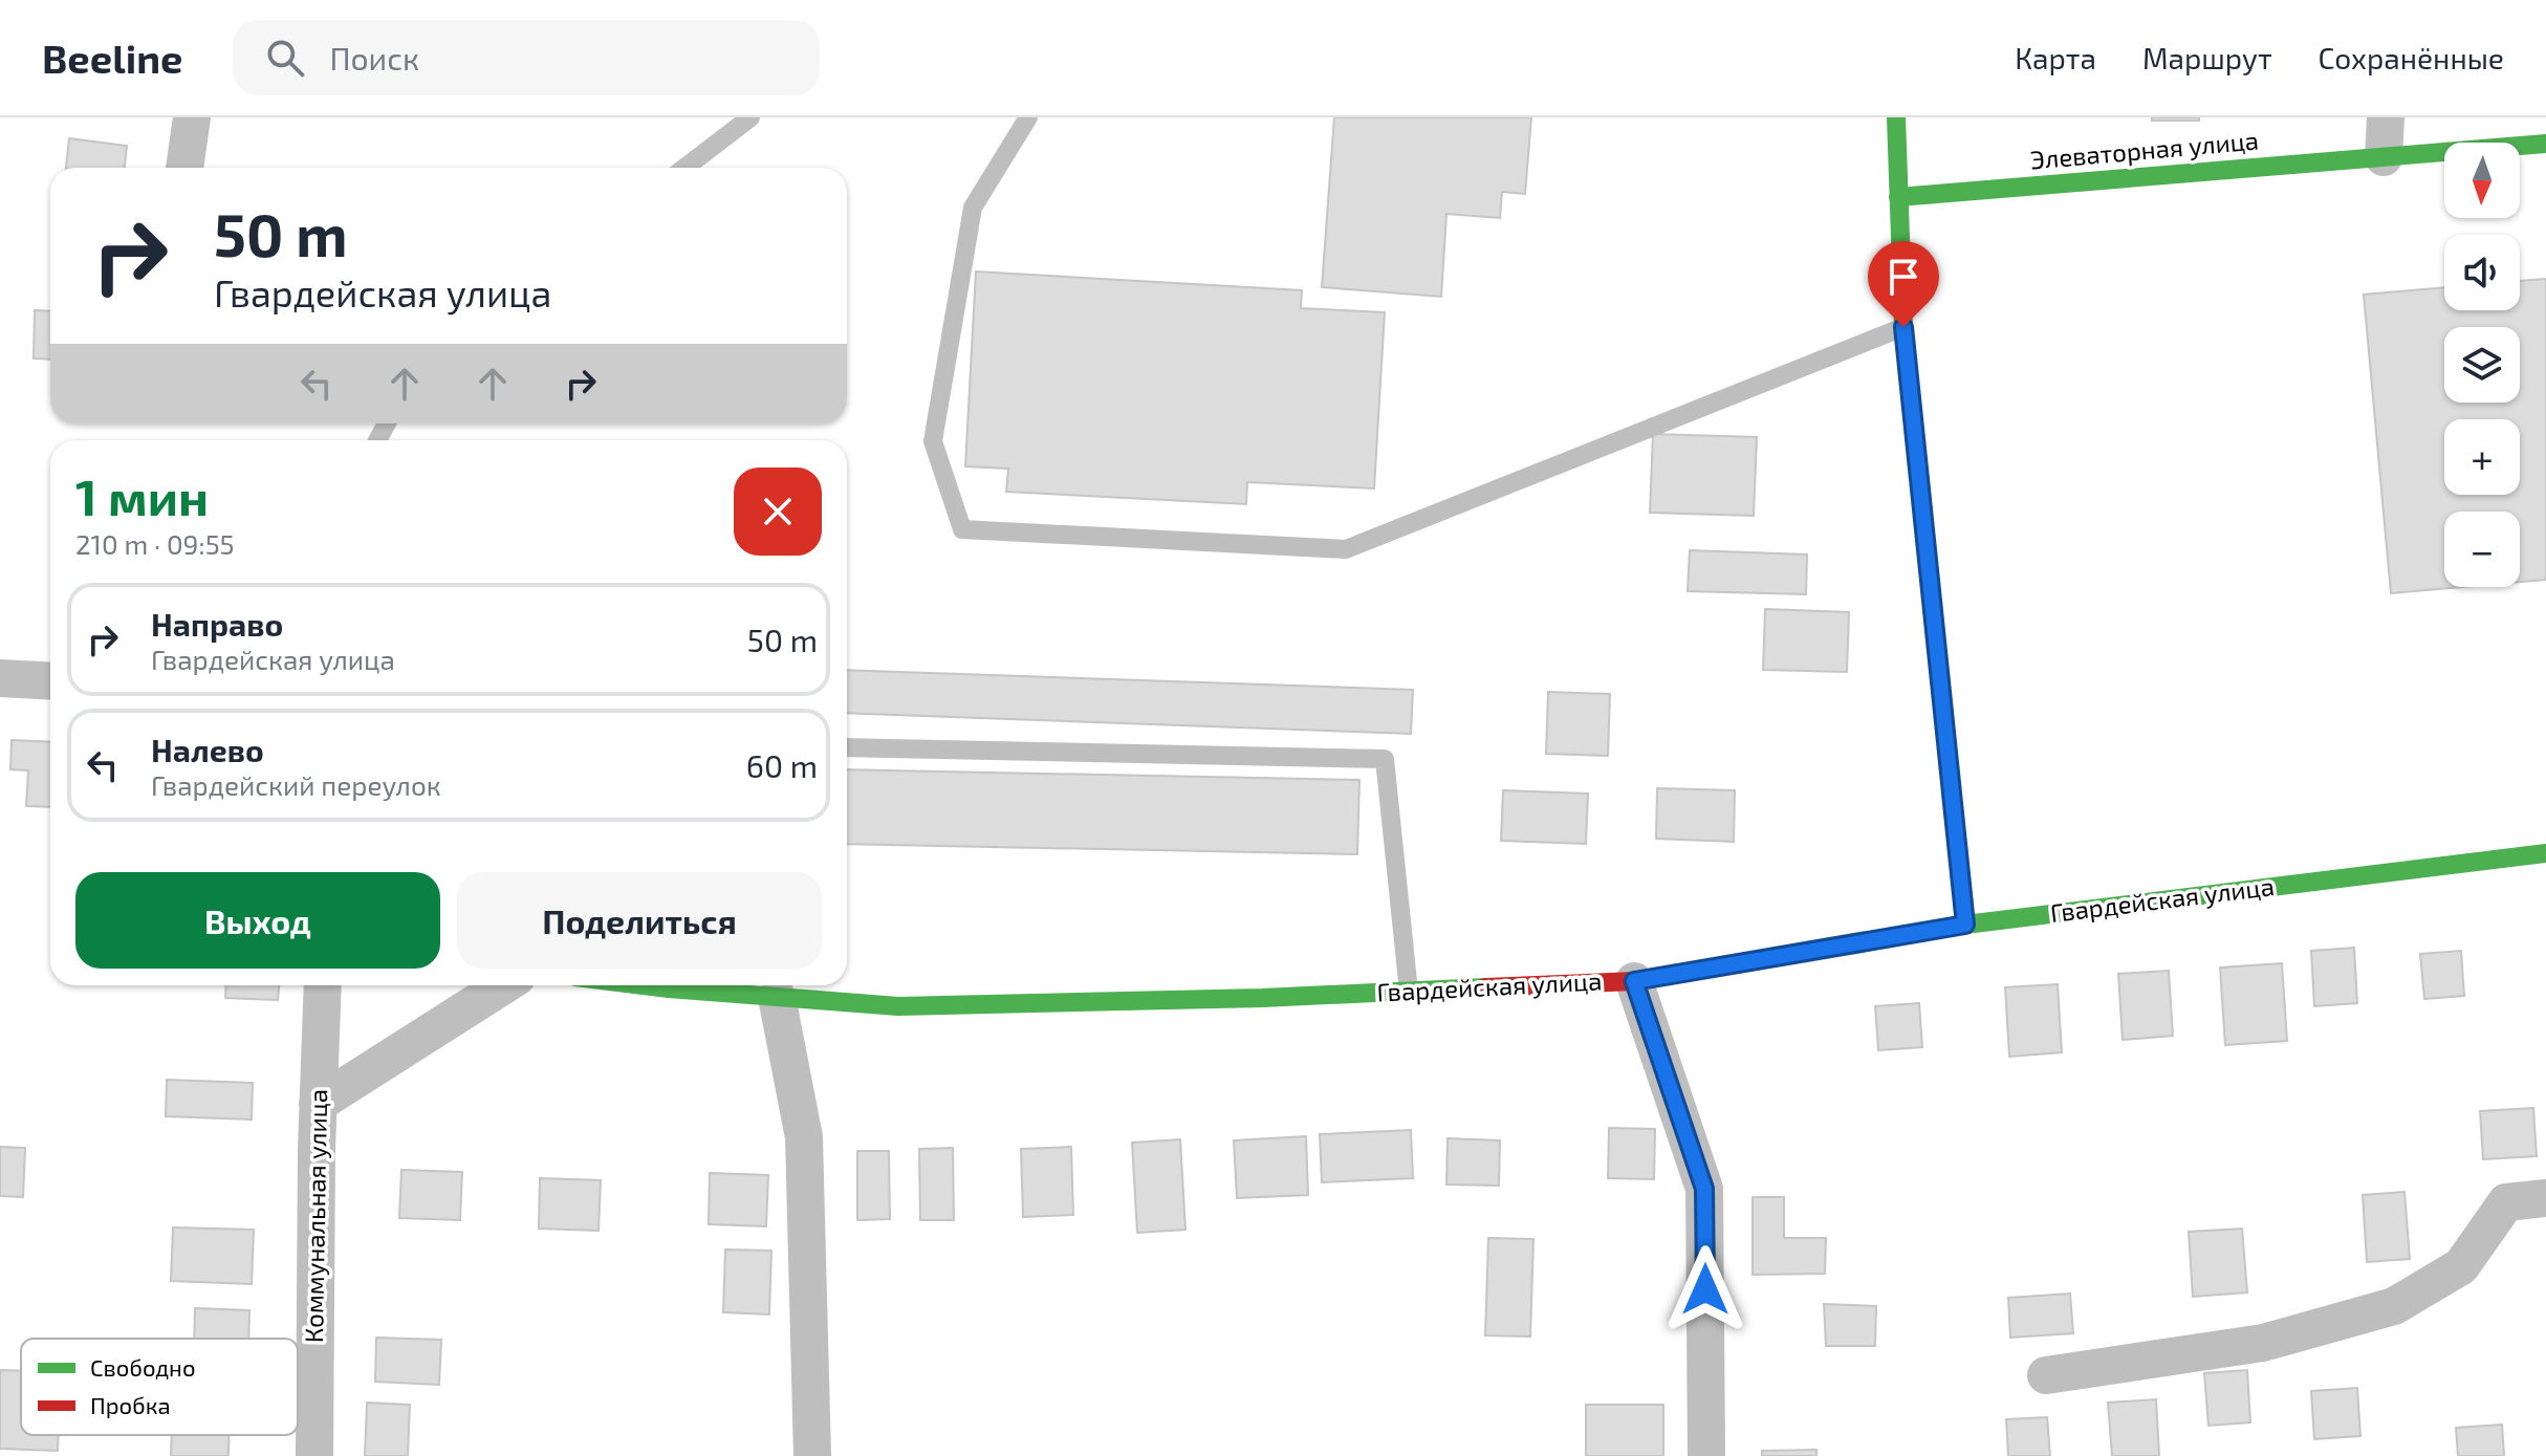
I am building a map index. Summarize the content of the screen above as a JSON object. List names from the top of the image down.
{
  "streets": {
    "street": ["Элеваторная улица", "Гвардейская улица", "Коммунальная улица"]
  },
  "legend": ["Свободно", "Пробка"],
  "north": "bottom",
  "page": {
    "header": "Beeline",
    "search": "Поиск",
    "nav": ["Карта", "Маршрут", "Сохранённые"],
    "map_buttons": ["+", "−"],
    "turn": ["50 m", "Гвардейская улица"],
    "heading": ["1 мин", "210 m · 09:55"],
    "list": [
      {
        "name": "Направо",
        "note": "Гвардейская улица",
        "value": "50 m"
      },
      {
        "name": "Налево",
        "note": "Гвардейский переулок",
        "value": "60 m"
      }
    ],
    "buttons": ["Выход", "Поделиться"]
  }
}
